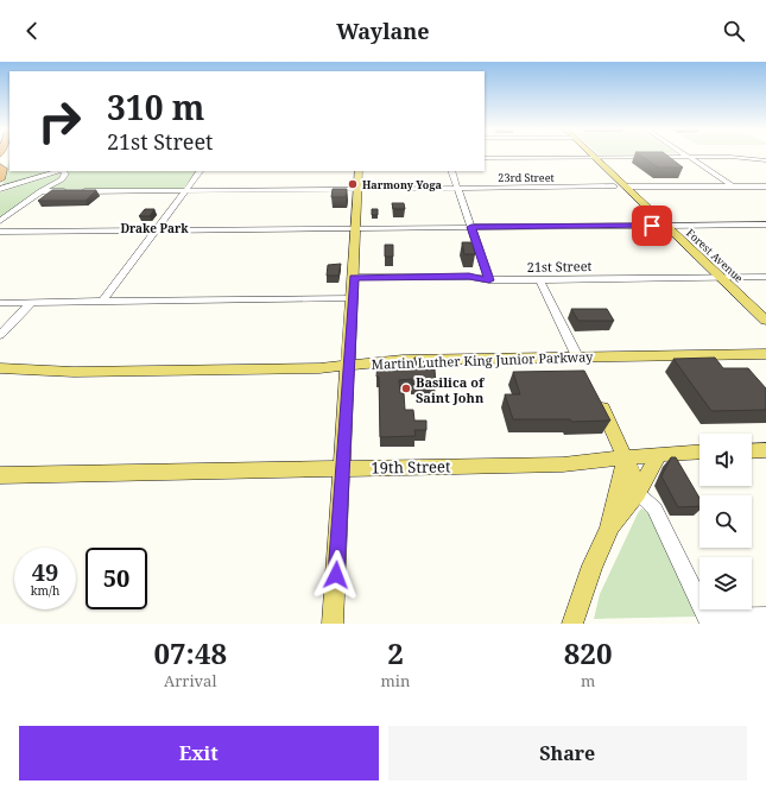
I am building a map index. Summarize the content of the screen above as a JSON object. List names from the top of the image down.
{
  "streets": {
    "main road": ["Forest Avenue", "Martin Luther King Junior Parkway", "19th Street"],
    "street": ["23rd Street", "21st Street"]
  },
  "crossings": [
    ["Forest Avenue", "21st Street"]
  ],
  "districts": ["Drake Park"],
  "places": ["Harmony Yoga", "Basilica of Saint John"],
  "page": {
    "header": "Waylane",
    "turn": ["310 m", "21st Street"],
    "speed": "49 km/h",
    "limit": "50",
    "eta": [
      "07:48",
      "Arrival",
      "2",
      "min",
      "820",
      "m"
    ],
    "buttons": ["Exit", "Share"]
  }
}
